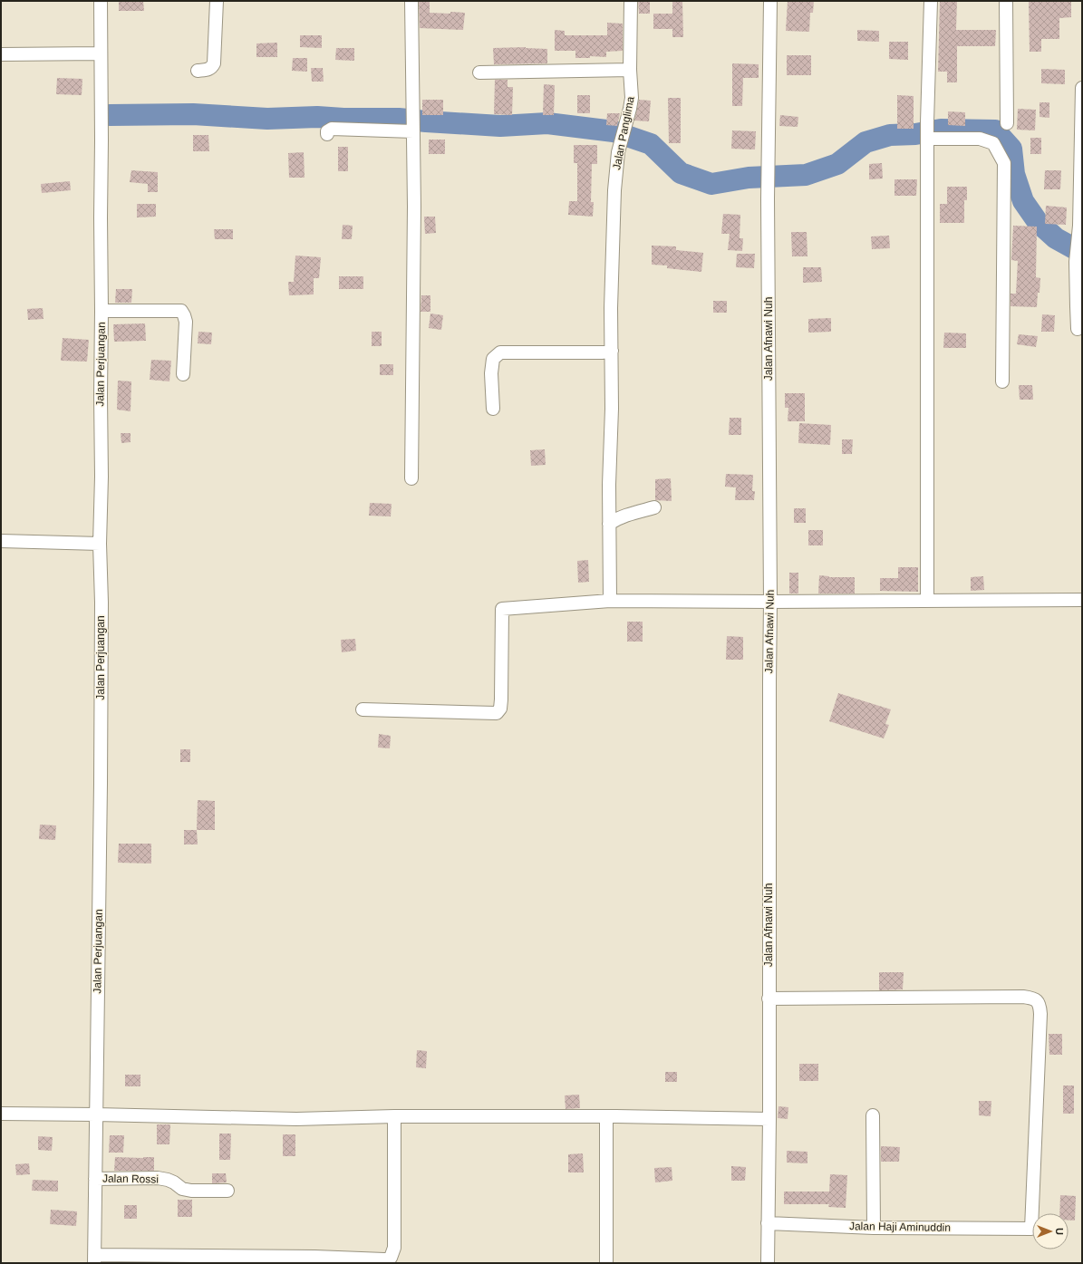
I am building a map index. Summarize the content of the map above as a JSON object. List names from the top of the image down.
{
  "streets": {
    "street": [
      "Jalan Panglima",
      "Jalan Afnawi Nuh",
      "Jalan Perjuangan",
      "Jalan Rossi",
      "Jalan Haji Aminuddin"
    ]
  },
  "crossings": [
    ["Jalan Afnawi Nuh", "Jalan Haji Aminuddin"],
    ["Jalan Perjuangan", "Jalan Rossi"]
  ],
  "north": "right"
}
